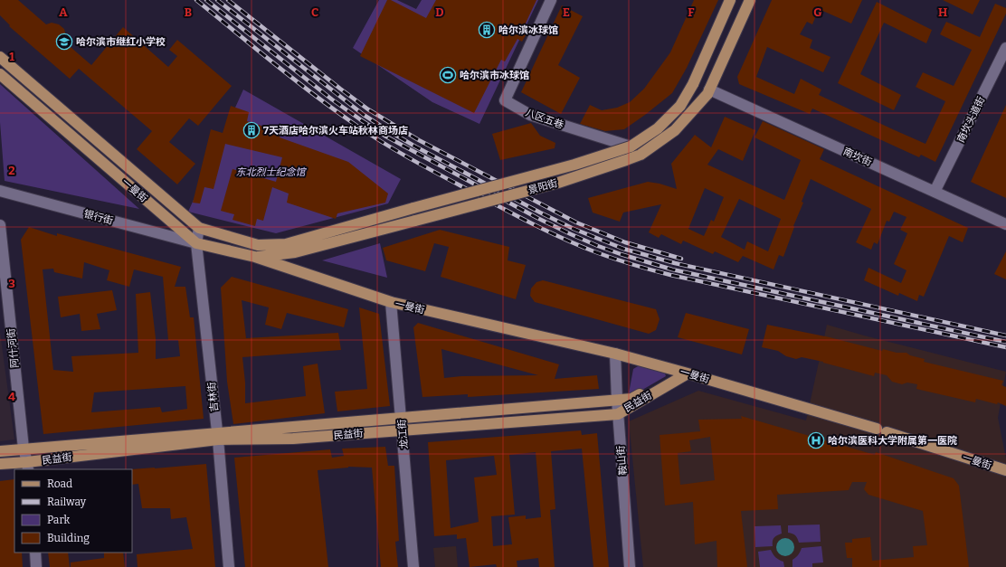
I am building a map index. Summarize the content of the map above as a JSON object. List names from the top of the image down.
{
  "streets": {
    "main road": ["景阳街", "一曼街", "民益街"],
    "street": [
      "八区五巷",
      "南坎头道街",
      "南坎街",
      "银行街",
      "阿什河街",
      "吉林街",
      "龙江街",
      "鞍山街"
    ]
  },
  "crossings": [
    ["八区五巷", "景阳街"],
    ["南坎头道街", "南坎街"],
    ["南坎街", "景阳街"],
    ["景阳街", "一曼街"],
    ["一曼街", "银行街"],
    ["一曼街", "吉林街"],
    ["一曼街", "民益街"],
    ["一曼街", "龙江街"],
    ["一曼街", "鞍山街"],
    ["银行街", "吉林街"],
    ["阿什河街", "民益街"],
    ["吉林街", "民益街"],
    ["民益街", "龙江街"],
    ["民益街", "鞍山街"]
  ],
  "parks": ["东北烈士纪念馆"],
  "places": {
    "building": ["哈尔滨冰球馆", "7天酒店哈尔滨火车站秋林商场店"],
    "school or university": ["哈尔滨市继红小学校"],
    "sports": ["哈尔滨市冰球馆"],
    "hospital": ["哈尔滨医科大学附属第一医院"]
  },
  "legend": [
    "Road",
    "Railway",
    "Park",
    "Building"
  ],
  "grid": {
    "columns": [
      "A",
      "B",
      "C",
      "D",
      "E",
      "F",
      "G",
      "H"
    ],
    "rows": [
      "1",
      "2",
      "3",
      "4"
    ]
  }
}
